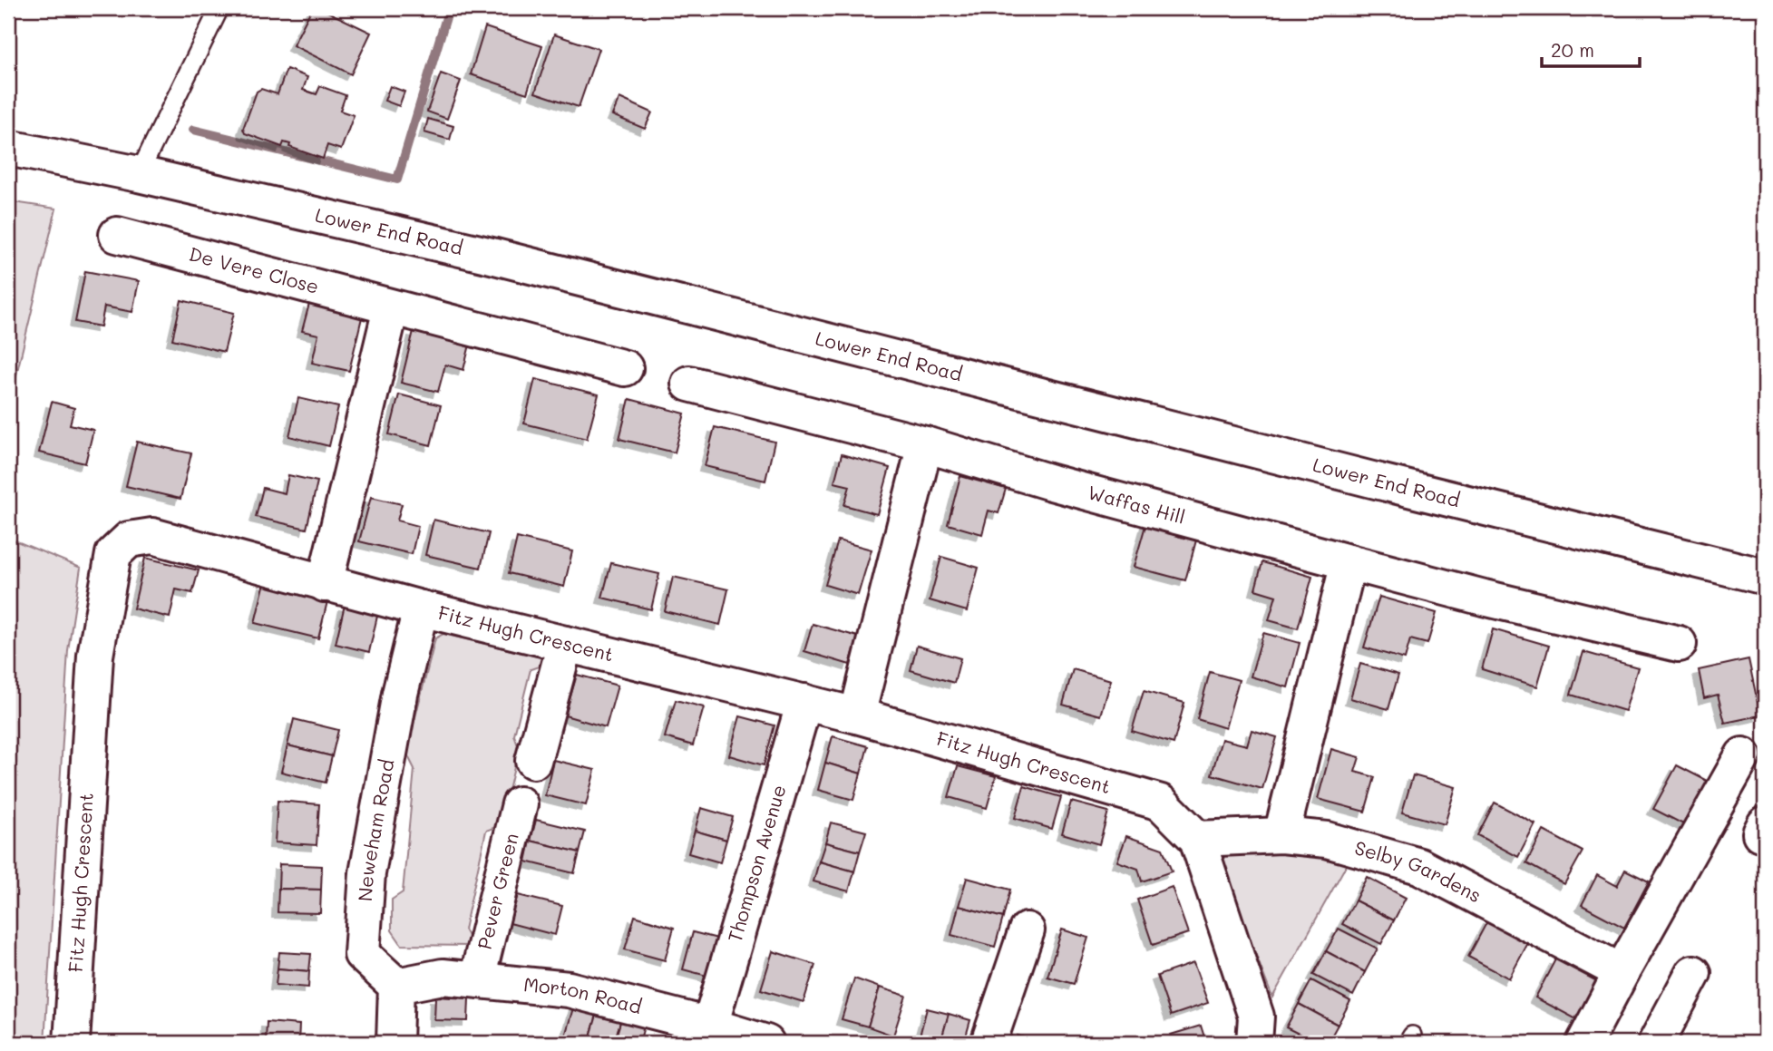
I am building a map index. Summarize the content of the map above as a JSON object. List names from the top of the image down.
{
  "streets": {
    "street": [
      "Lower End Road",
      "De Vere Close",
      "Waffas Hill",
      "Fitz Hugh Crescent",
      "Neweham Road",
      "Thompson Avenue",
      "Selby Gardens",
      "Pever Green",
      "Morton Road"
    ]
  },
  "crossings": [
    ["Fitz Hugh Crescent", "Neweham Road"],
    ["Fitz Hugh Crescent", "Thompson Avenue"],
    ["Fitz Hugh Crescent", "Selby Gardens"],
    ["Neweham Road", "Morton Road"],
    ["Thompson Avenue", "Morton Road"],
    ["Pever Green", "Morton Road"]
  ],
  "scale_bar": "20 m"
}
